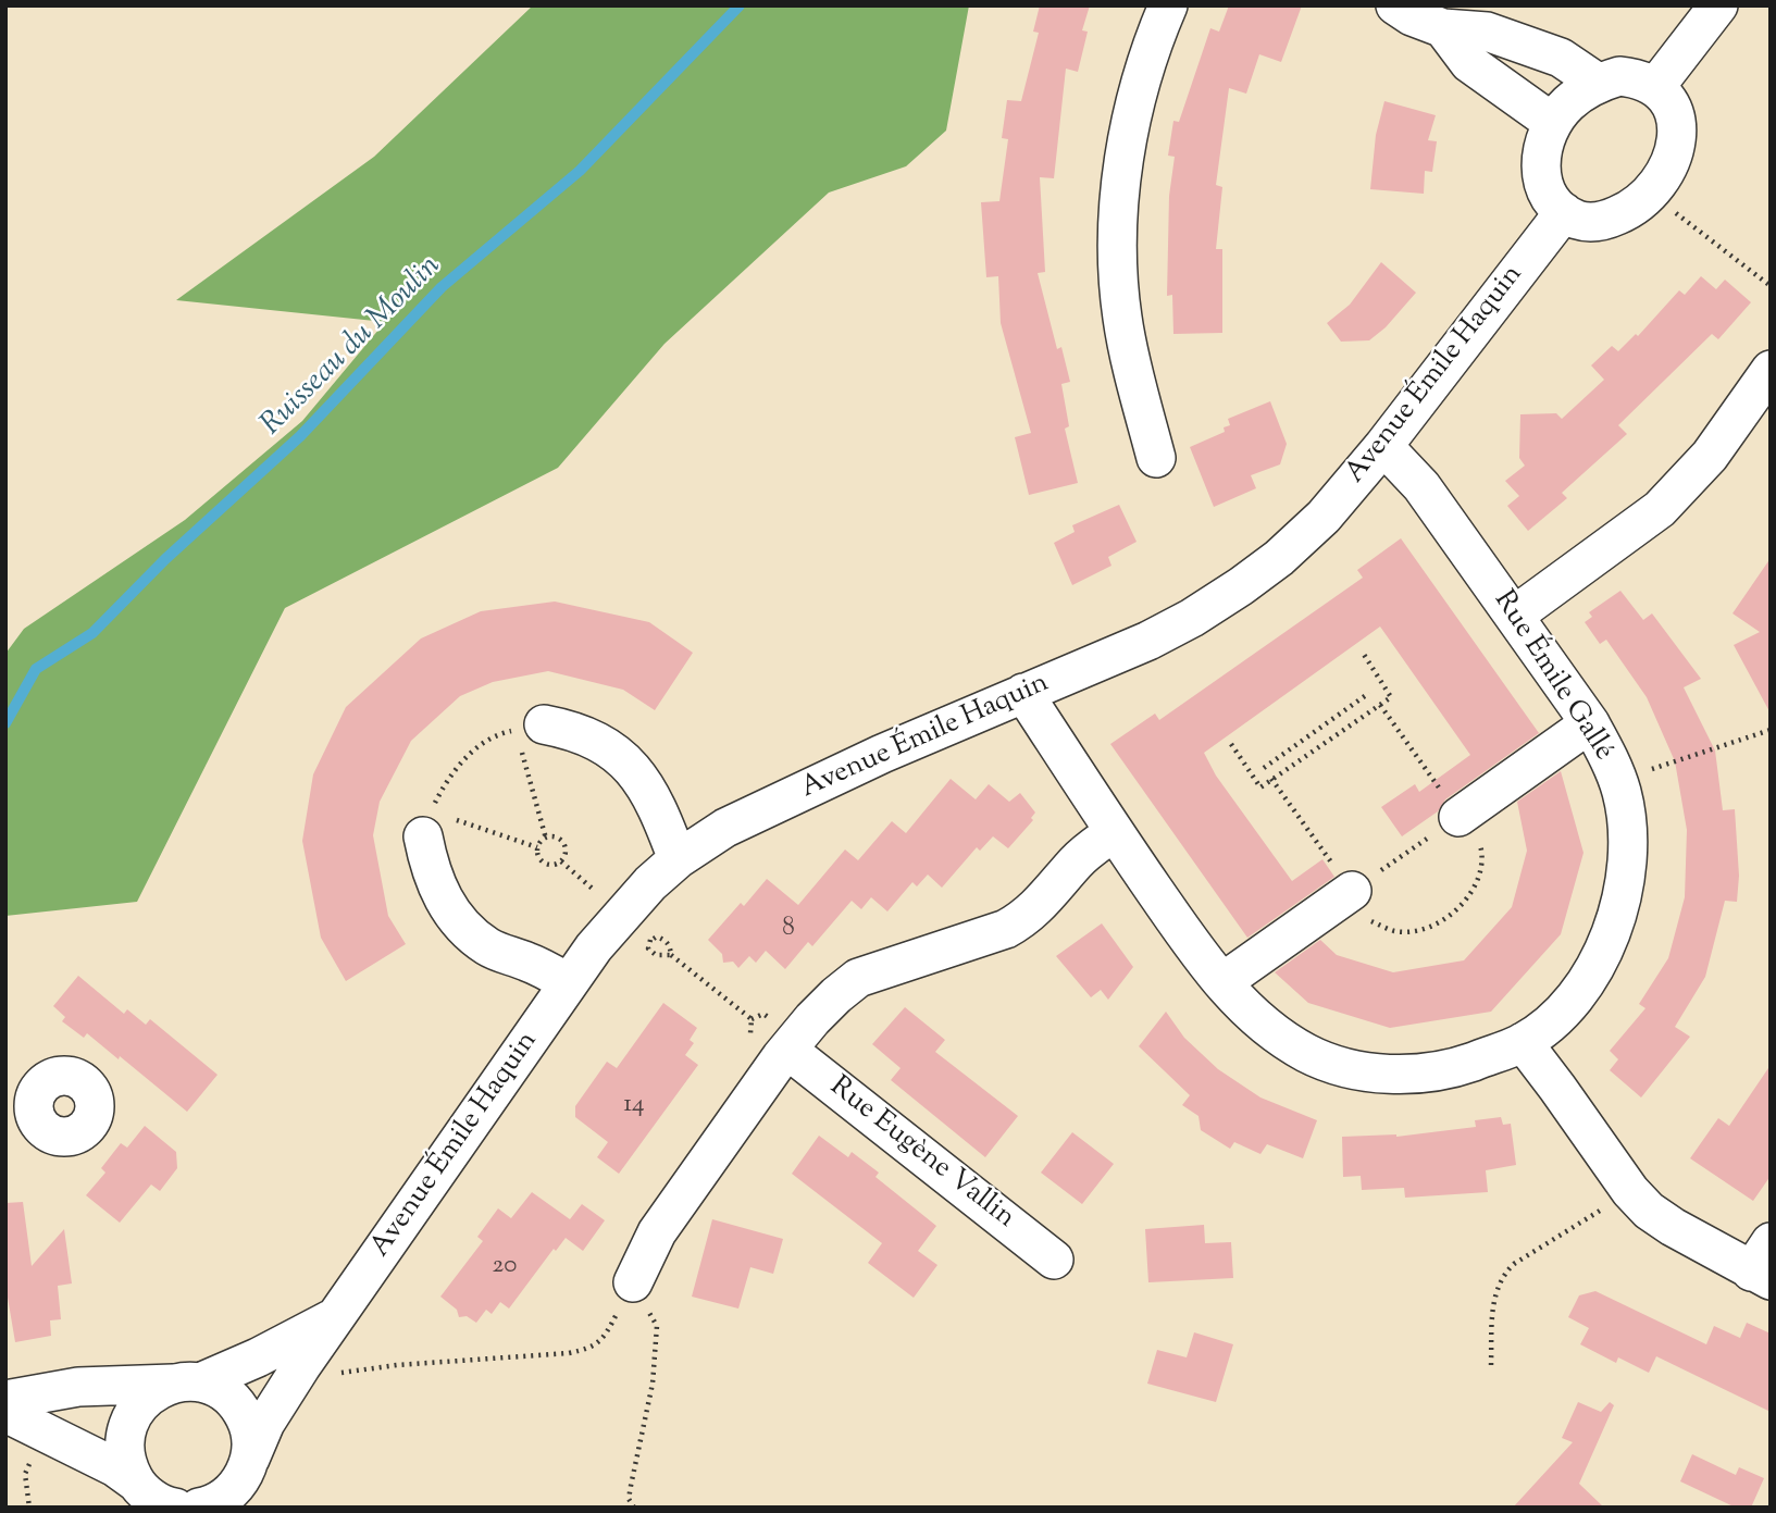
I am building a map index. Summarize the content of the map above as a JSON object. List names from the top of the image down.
{
  "streets": {
    "street": ["Avenue Émile Haquin", "Rue Émile Gallé", "Rue Eugène Vallin"]
  },
  "crossings": [
    ["Avenue Émile Haquin", "Rue Émile Gallé"]
  ],
  "water": ["Ruisseau du Moulin"],
  "house_numbers": ["8", "14", "20"]
}
